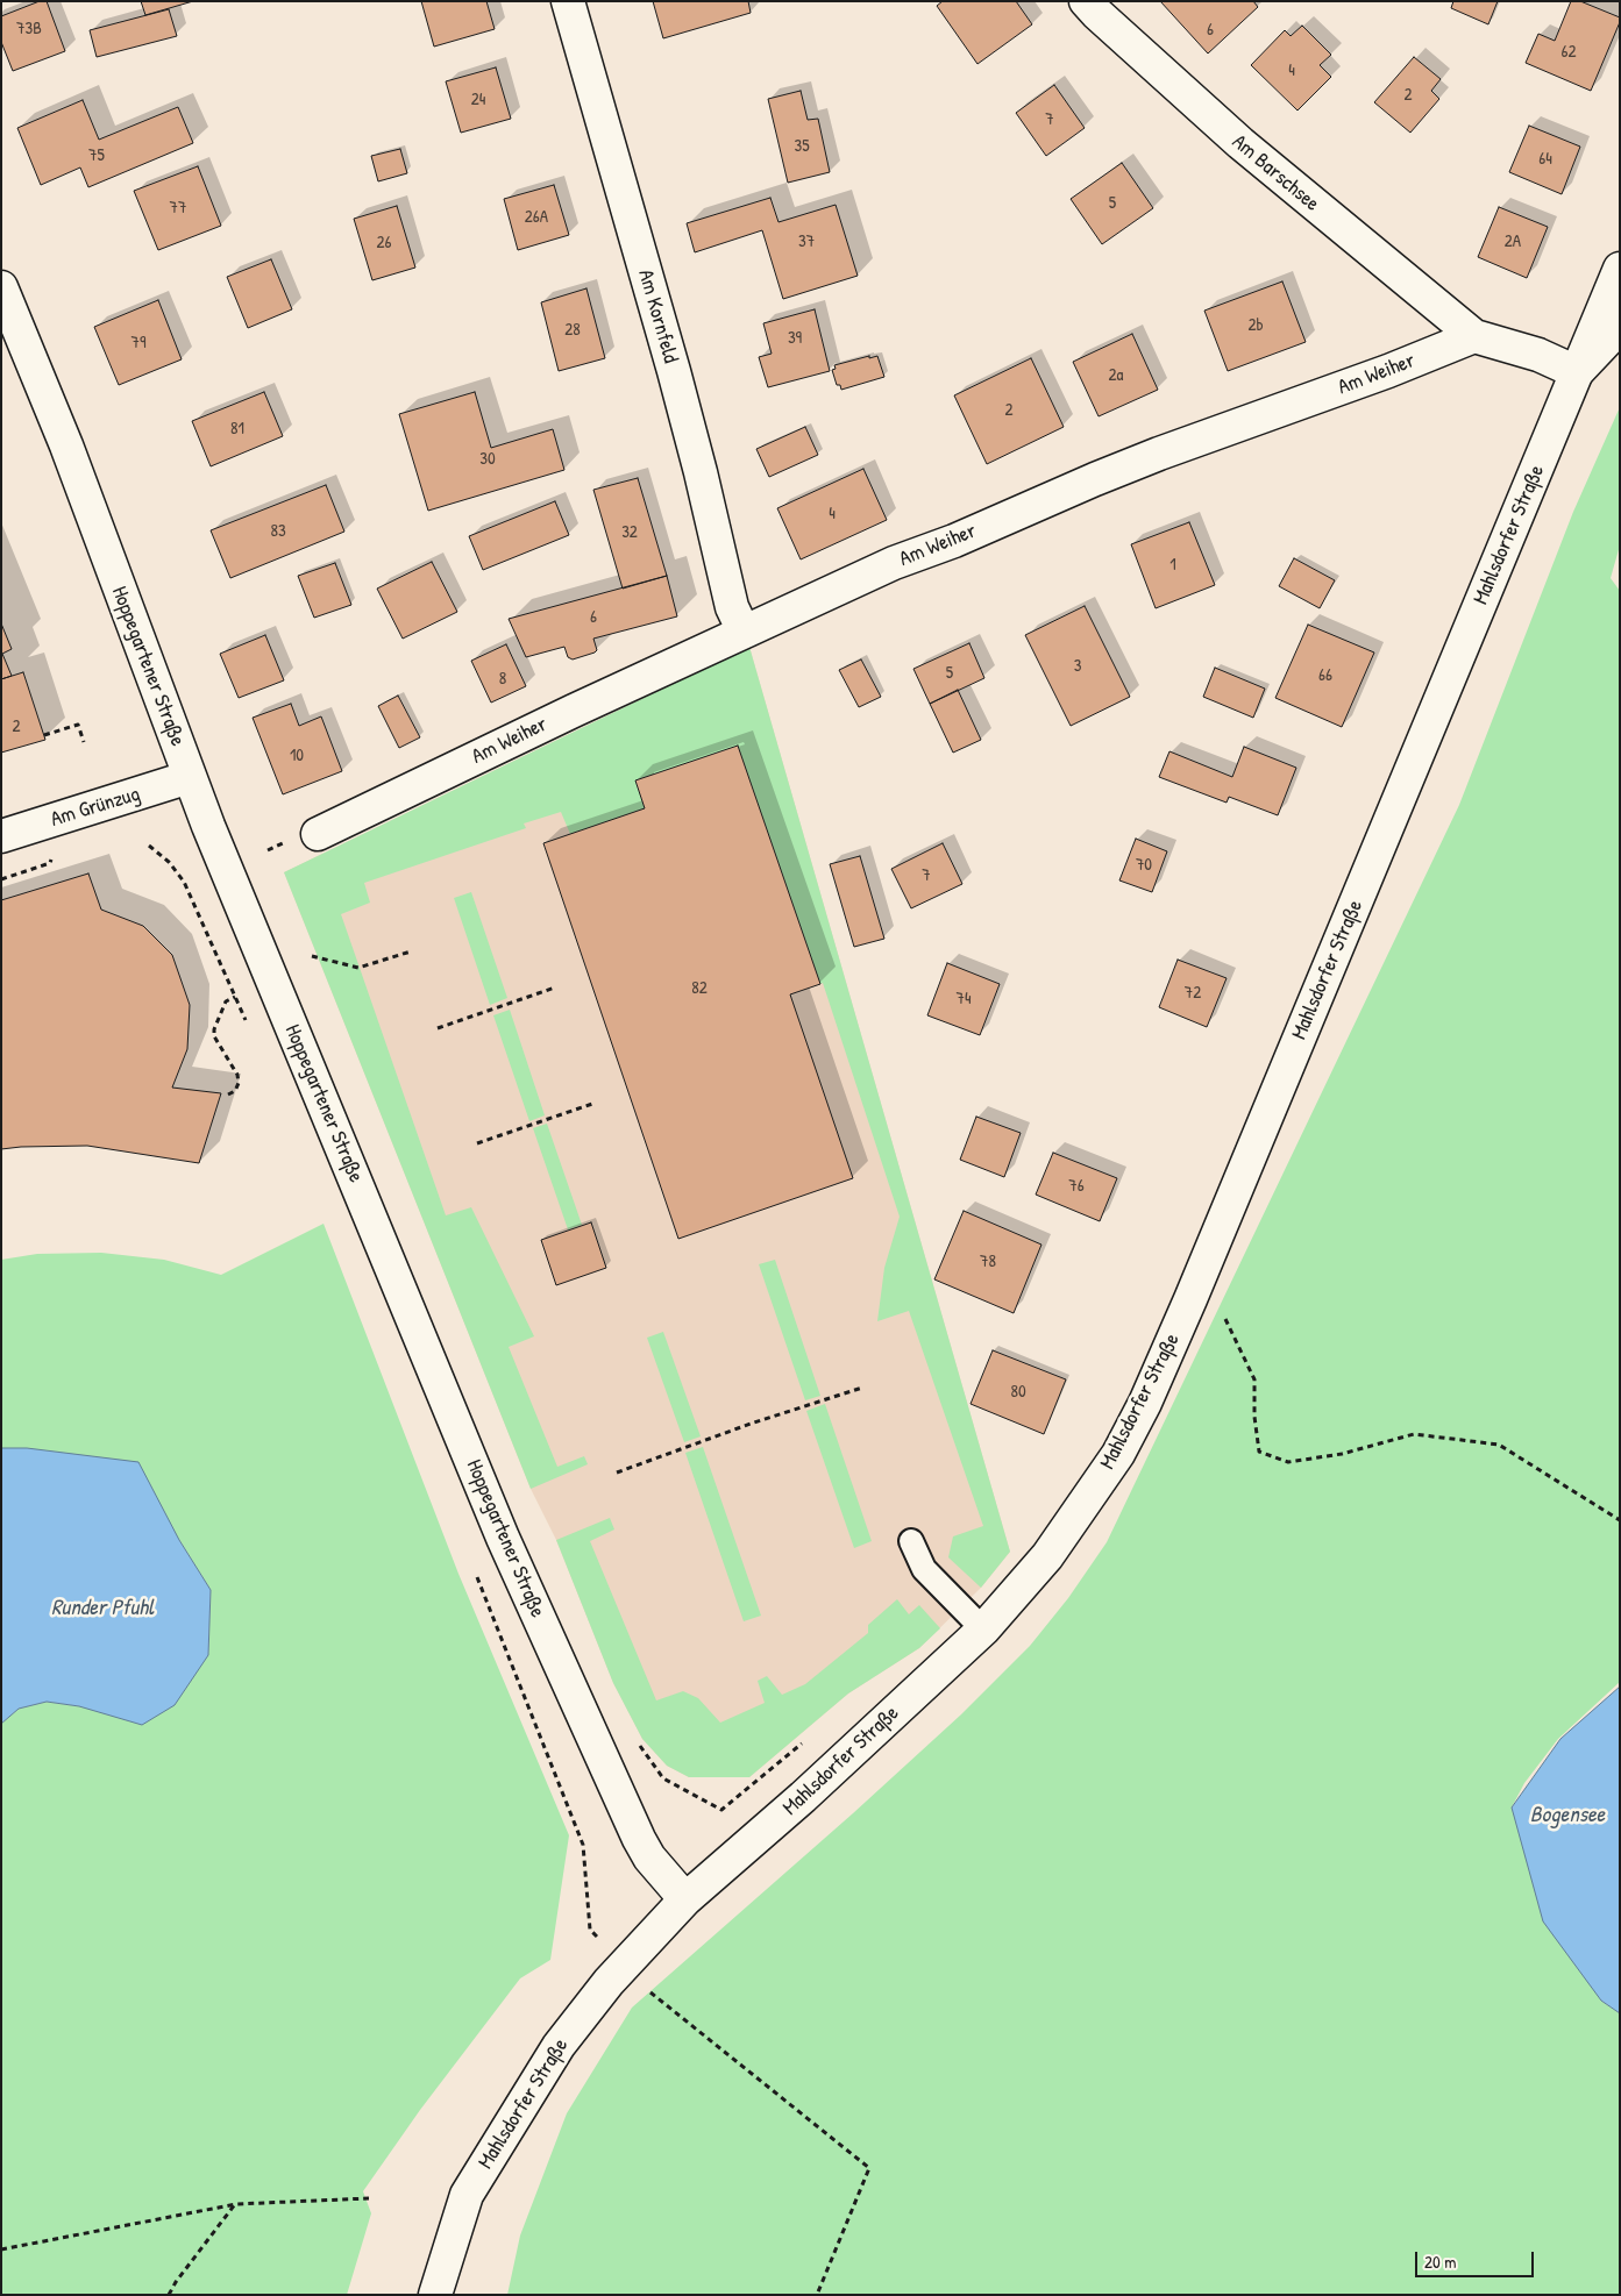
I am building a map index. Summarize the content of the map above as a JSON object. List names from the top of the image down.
{
  "streets": {
    "main road": [
      "Am Barschsee",
      "Am Kornfeld",
      "Am Weiher",
      "Mahlsdorfer Straße",
      "Hoppegartener Straße",
      "Am Grünzug"
    ]
  },
  "crossings": [
    ["Am Barschsee", "Am Weiher"],
    ["Am Kornfeld", "Am Weiher"],
    ["Mahlsdorfer Straße", "Hoppegartener Straße"],
    ["Hoppegartener Straße", "Am Grünzug"]
  ],
  "water": ["Runder Pfuhl", "Bogensee"],
  "house_numbers": [
    "73B",
    "6",
    "62",
    "4",
    "2",
    "24",
    "7",
    "35",
    "75",
    "64",
    "5",
    "77",
    "26A",
    "37",
    "2A",
    "26",
    "2b",
    "28",
    "39",
    "79",
    "2a",
    "2",
    "81",
    "30",
    "4",
    "83",
    "32",
    "1",
    "6",
    "3",
    "5",
    "66",
    "8",
    "2",
    "10",
    "70",
    "7",
    "82",
    "72",
    "74",
    "76",
    "78",
    "80"
  ],
  "scale_bar": "20 m"
}
